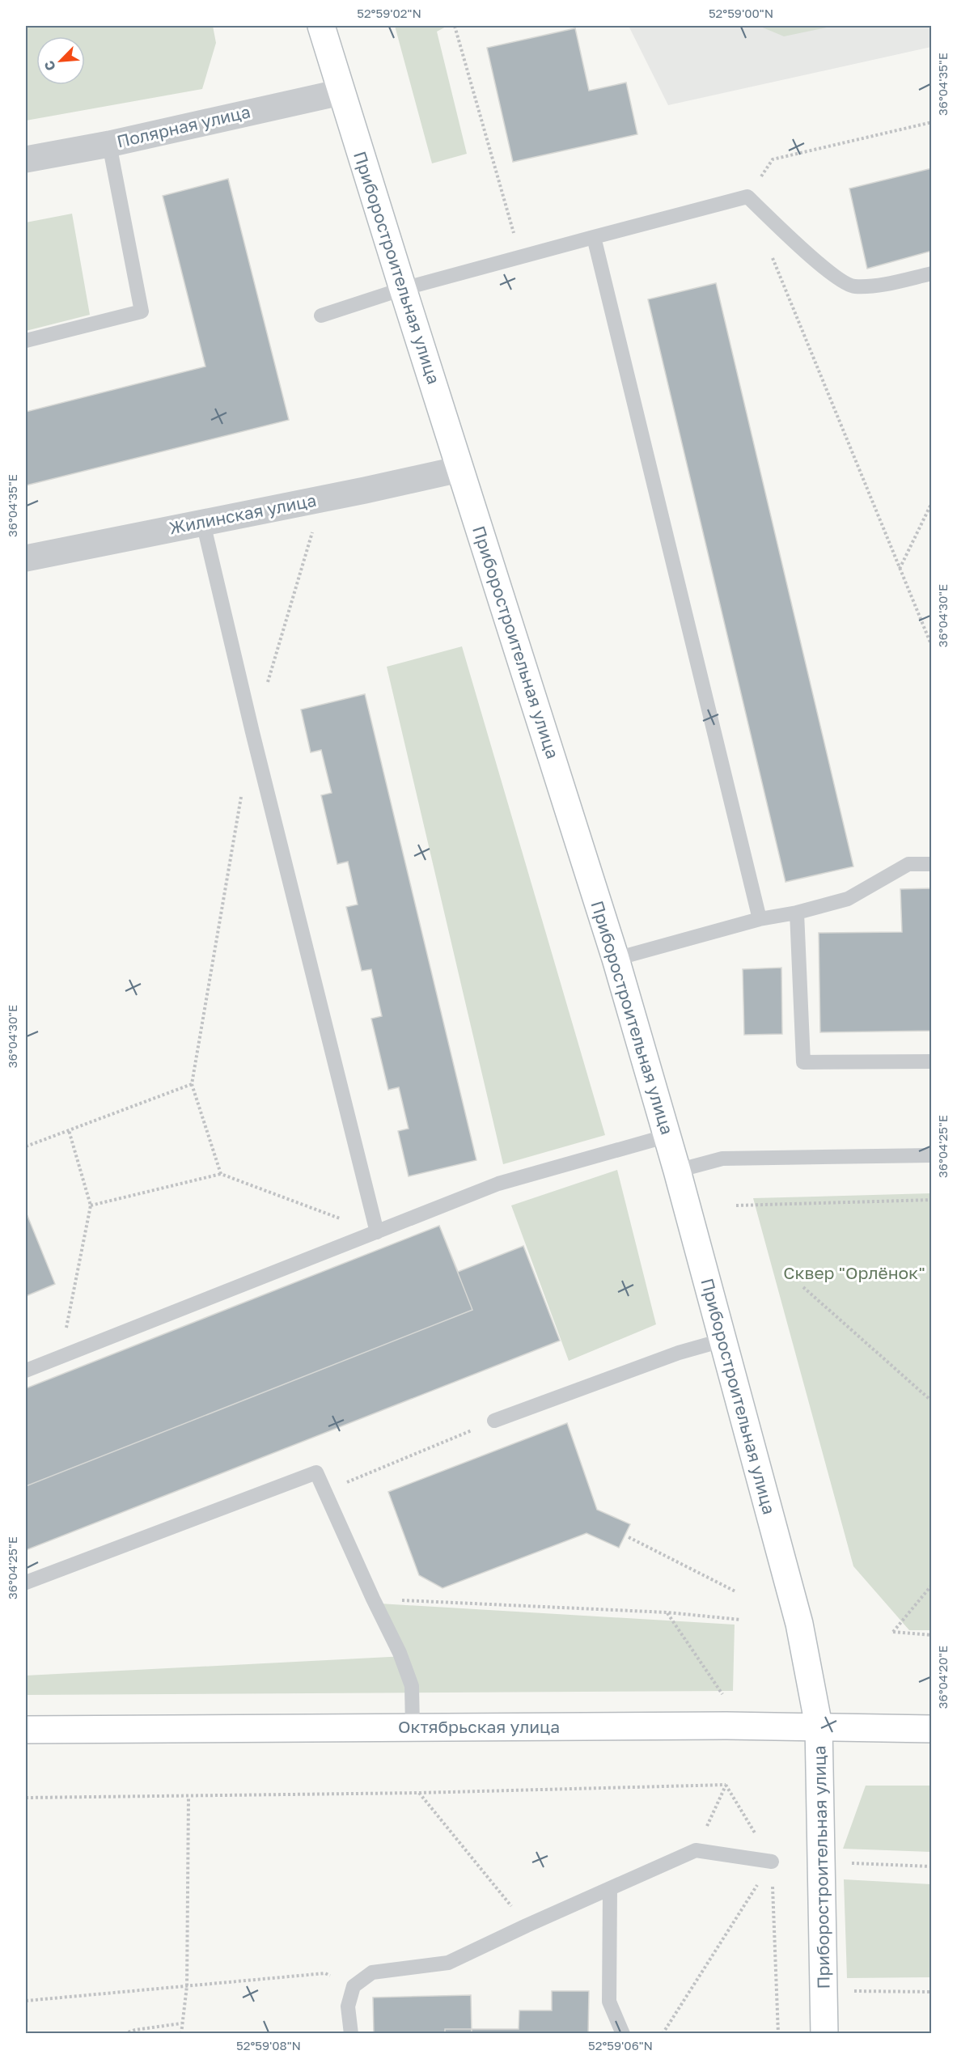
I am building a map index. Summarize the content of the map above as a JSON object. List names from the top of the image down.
{
  "streets": {
    "main road": ["Приборостроительная улица", "Октябрьская улица"],
    "street": ["Полярная улица", "Жилинская улица"]
  },
  "crossings": [
    ["Полярная улица", "Приборостроительная улица"],
    ["Приборостроительная улица", "Жилинская улица"],
    ["Приборостроительная улица", "Октябрьская улица"]
  ],
  "parks": ["Сквер \"Орлёнок\""],
  "north": "bottom left",
  "coordinates": [
    "52°59'02\"N",
    "52°59'00\"N",
    "36°04'35\"E",
    "36°04'30\"E",
    "36°04'25\"E",
    "36°04'20\"E",
    "52°59'08\"N",
    "52°59'06\"N"
  ]
}
